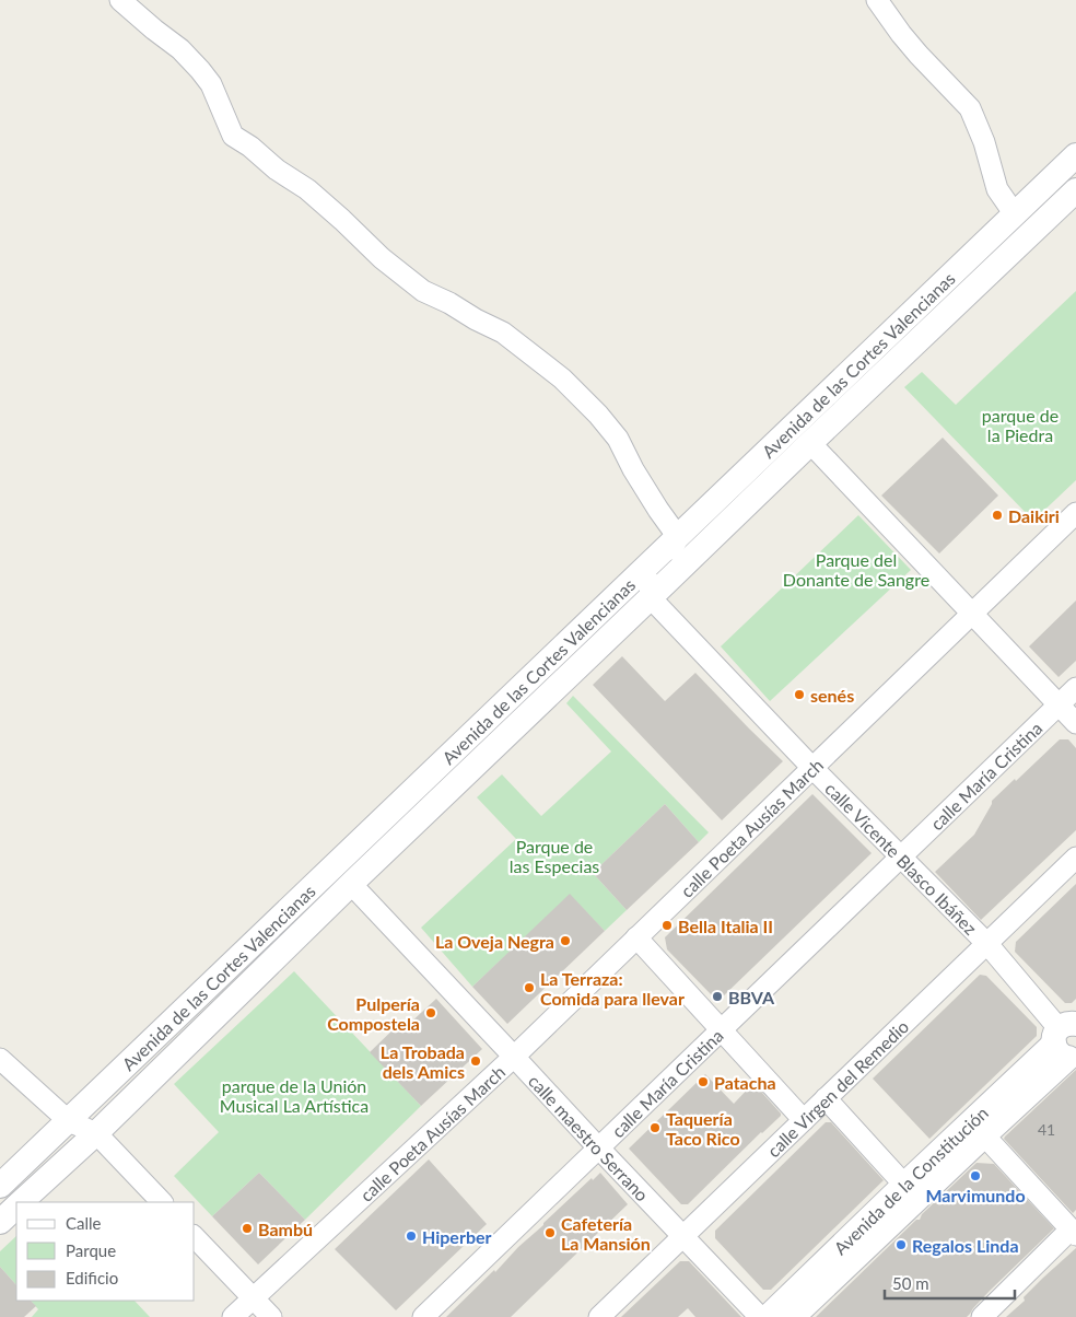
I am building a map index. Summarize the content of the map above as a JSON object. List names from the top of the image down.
{
  "streets": {
    "street": [
      "Avenida de las Cortes Valencianas",
      "calle María Cristina",
      "calle Poeta Ausías March",
      "calle Vicente Blasco Ibáñez",
      "calle Virgen del Remedio",
      "calle maestro Serrano",
      "Avenida de la Constitución"
    ]
  },
  "crossings": [
    ["Avenida de las Cortes Valencianas", "calle Vicente Blasco Ibáñez"],
    ["Avenida de las Cortes Valencianas", "calle maestro Serrano"],
    ["calle María Cristina", "calle Vicente Blasco Ibáñez"],
    ["calle María Cristina", "calle maestro Serrano"],
    ["calle Poeta Ausías March", "calle Vicente Blasco Ibáñez"],
    ["calle Poeta Ausías March", "calle maestro Serrano"],
    ["calle Vicente Blasco Ibáñez", "calle Virgen del Remedio"],
    ["calle Vicente Blasco Ibáñez", "Avenida de la Constitución"],
    ["calle Virgen del Remedio", "calle maestro Serrano"]
  ],
  "parks": [
    "parque de la Piedra",
    "Parque del Donante de Sangre",
    "Parque de las Especias",
    "parque de la Unión Musical La Artística"
  ],
  "places": [
    "Daikiri",
    "senés",
    "Bella Italia II",
    "La Oveja Negra",
    "La Terraza: Comida para llevar",
    "BBVA",
    "Pulpería Compostela",
    "La Trobada dels Amics",
    "Patacha",
    "Taquería Taco Rico",
    "Marvimundo",
    "Bambú",
    "Cafetería La Mansión",
    "Hiperber",
    "Regalos Linda"
  ],
  "house_numbers": ["41"],
  "legend": ["Calle", "Parque", "Edificio"],
  "scale_bar": "50 m"
}
